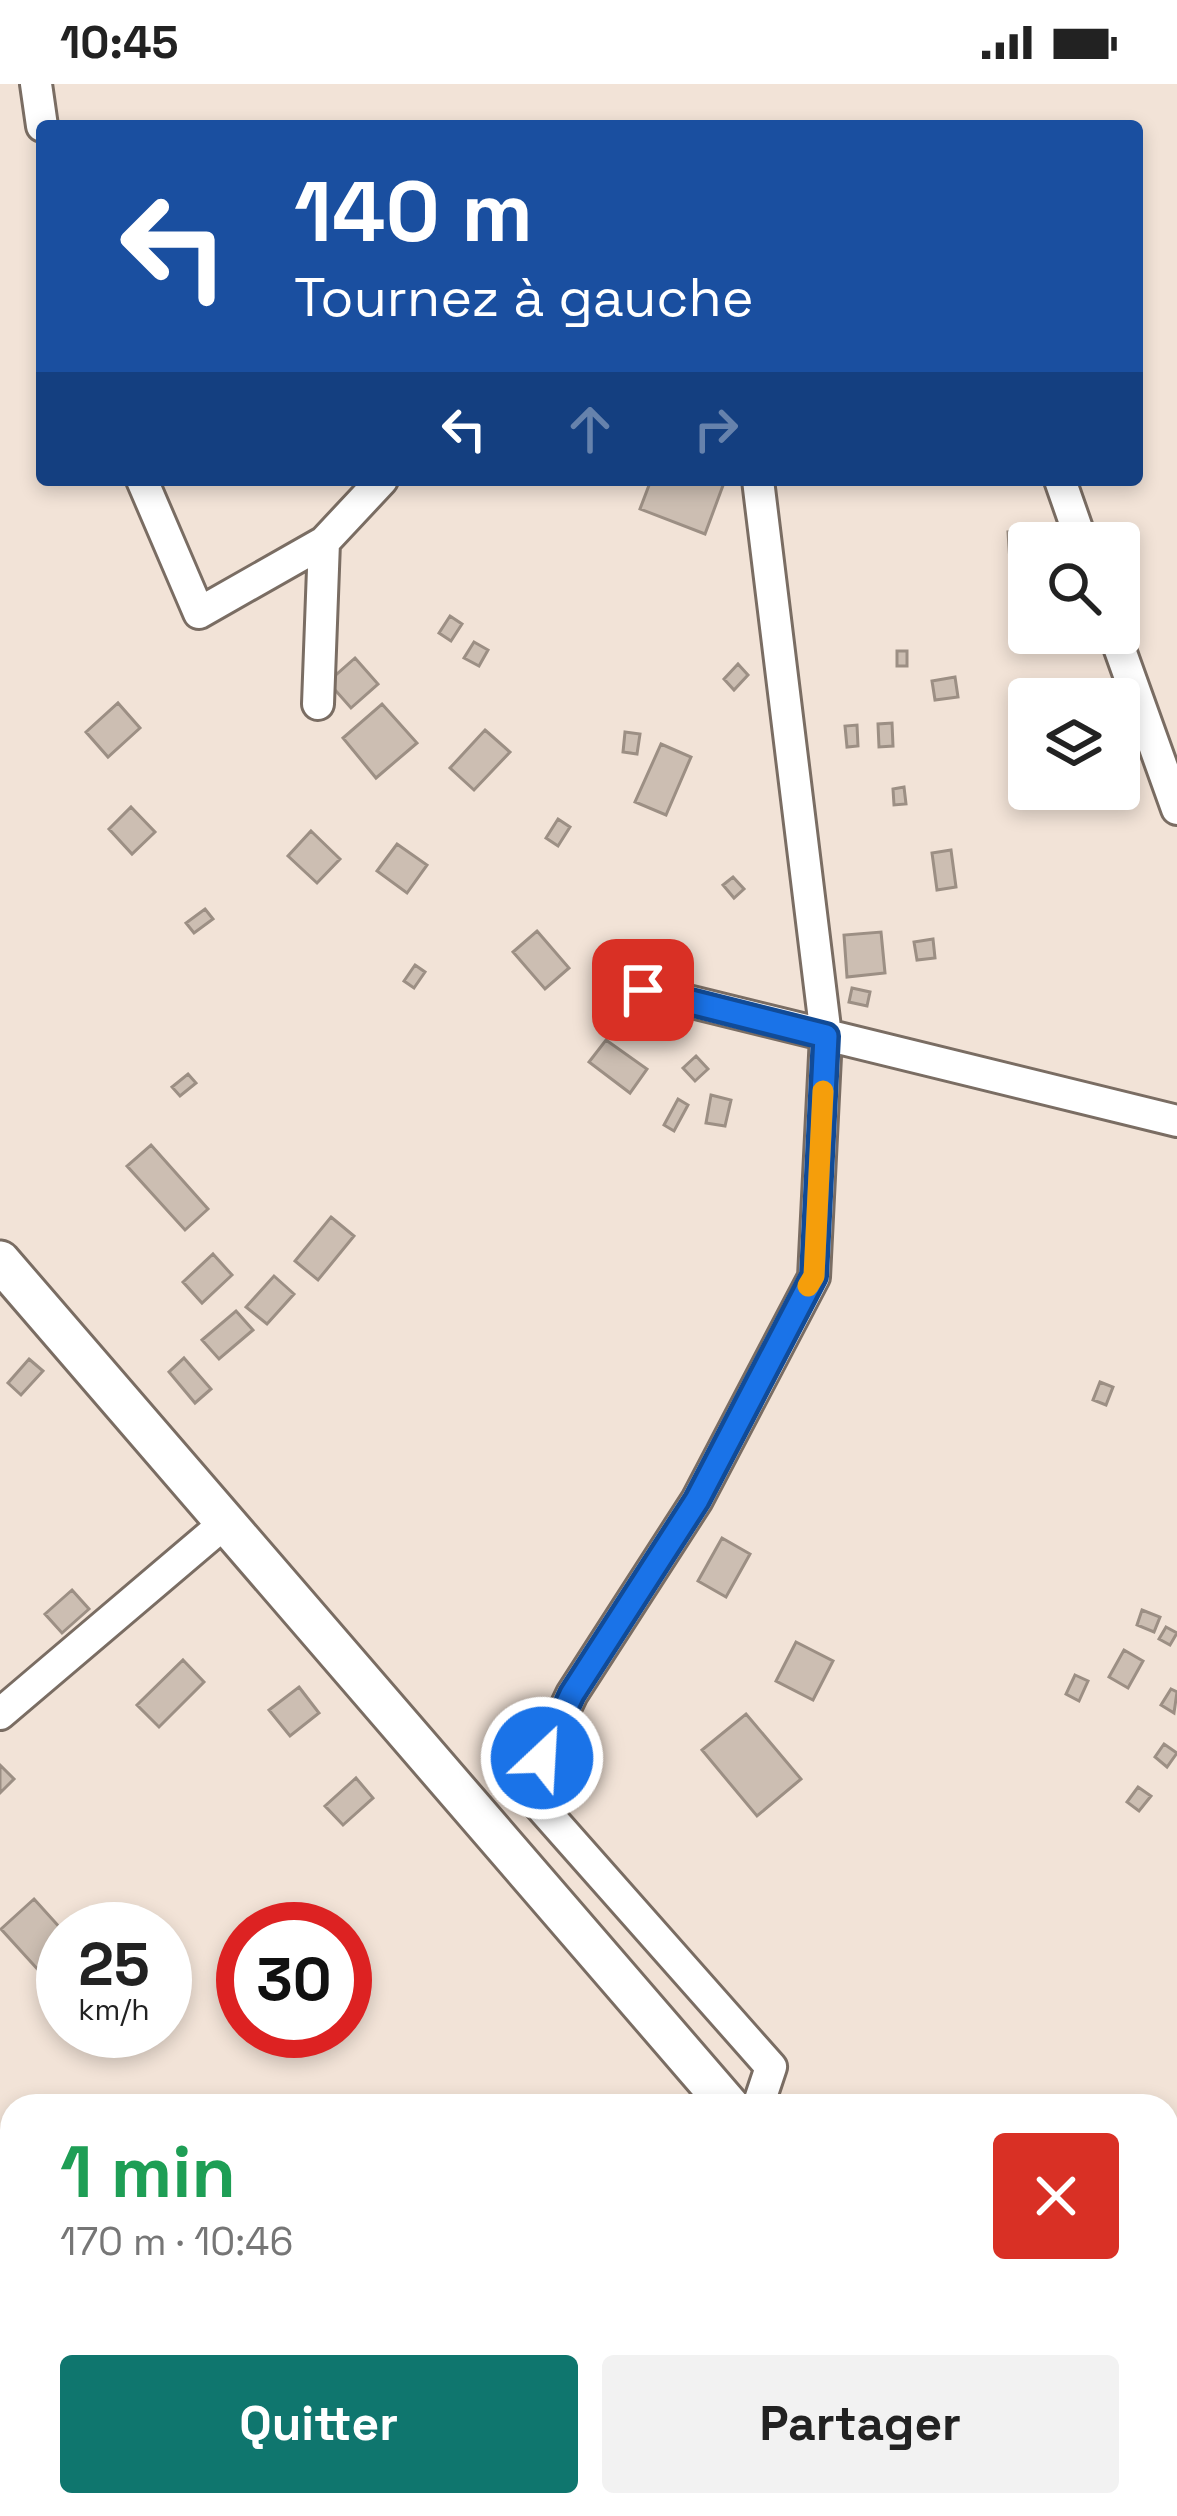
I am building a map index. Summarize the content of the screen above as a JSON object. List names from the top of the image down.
{
  "page": {
    "status": "10:45",
    "turn": ["140 m", "Tournez à gauche"],
    "speed": "25 km/h",
    "limit": "30",
    "heading": ["1 min", "170 m · 10:46"],
    "buttons": ["Quitter", "Partager"]
  }
}
